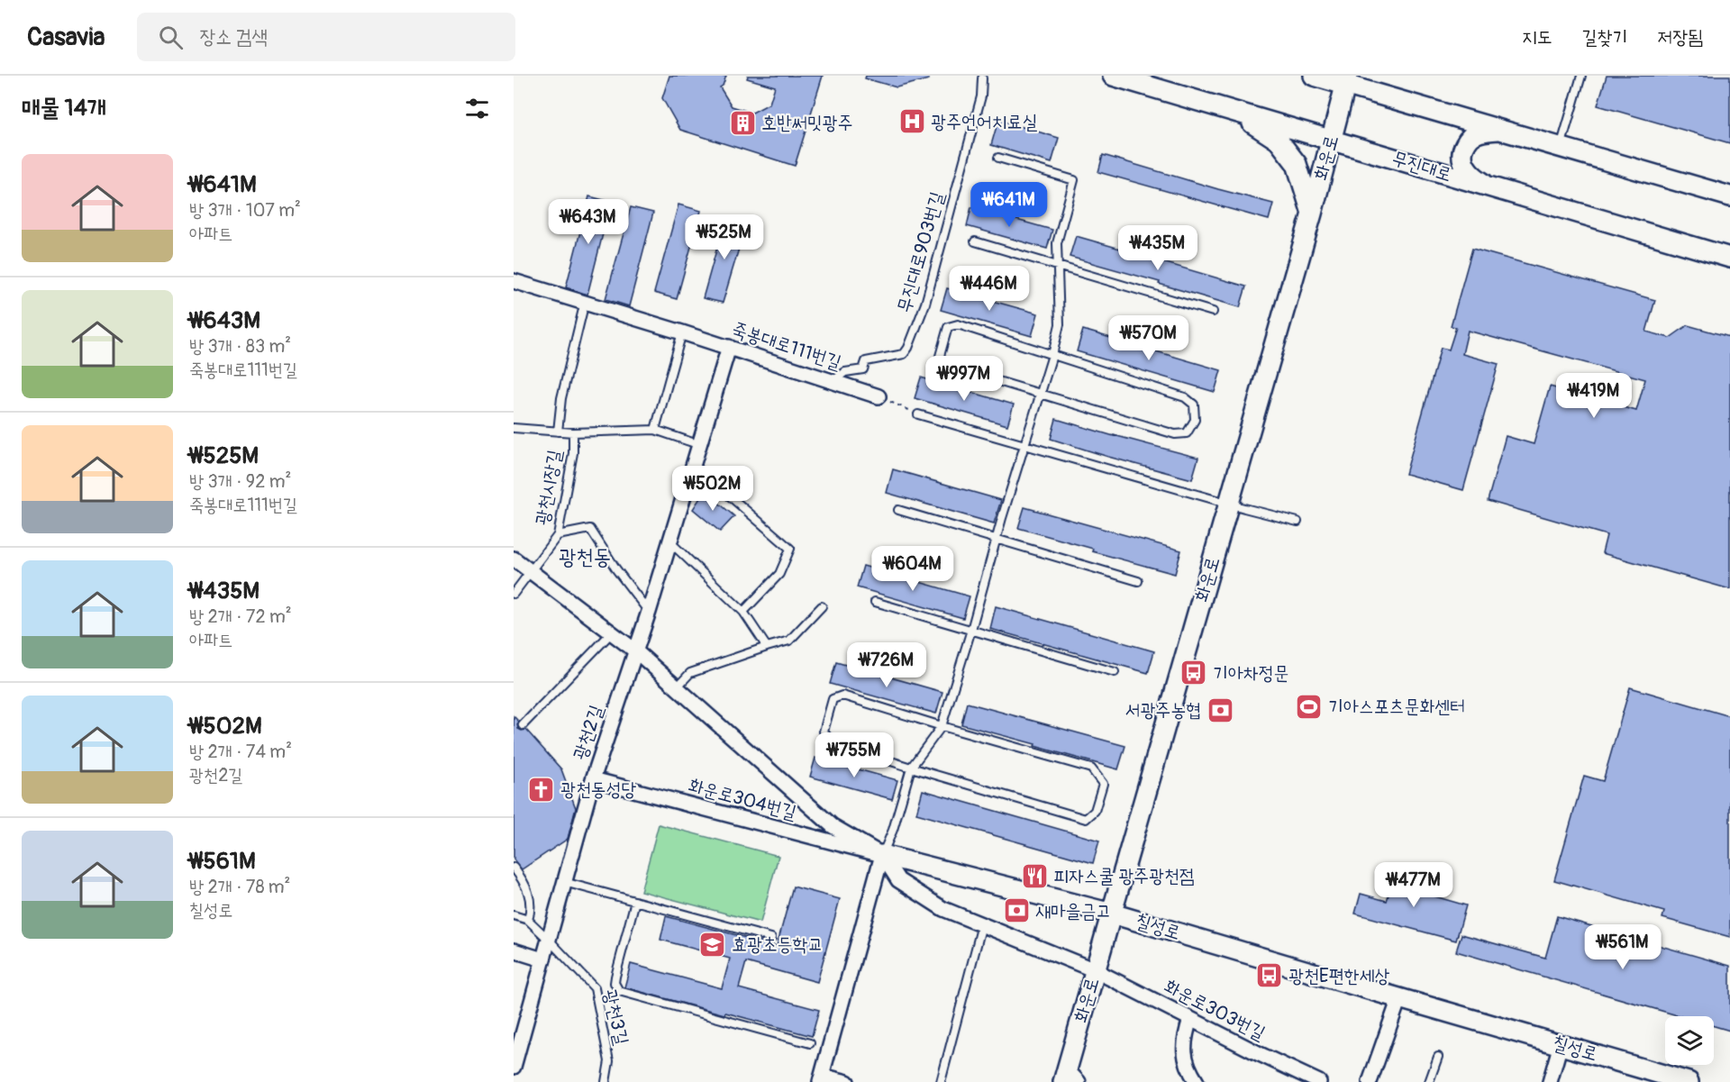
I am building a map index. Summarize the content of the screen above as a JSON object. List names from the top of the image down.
{
  "streets": {
    "street": [
      "화운로",
      "무진대로",
      "죽봉대로111번길",
      "광천2길",
      "화운로304번길",
      "칠성로",
      "화운로303번길"
    ],
    "lane": ["무진대로903번길", "광천시장길", "광천3길"]
  },
  "crossings": [
    ["화운로", "무진대로"],
    ["화운로", "화운로304번길"],
    ["화운로", "칠성로"],
    ["화운로", "화운로303번길"],
    ["무진대로903번길", "죽봉대로111번길"],
    ["죽봉대로111번길", "광천2길"],
    ["광천시장길", "광천2길"],
    ["광천시장길", "화운로304번길"],
    ["광천2길", "화운로304번길"],
    ["광천2길", "광천3길"],
    ["화운로304번길", "칠성로"],
    ["화운로304번길", "화운로303번길"]
  ],
  "districts": ["광천동"],
  "places": {
    "hospital": ["광주언어치료실"],
    "building": ["호반써밋광주"],
    "bus stop": ["기아차정문", "광천E편한세상"],
    "sports": ["기아스포츠문화센터"],
    "bank": ["서광주농협", "새마을금고"],
    "church": ["광천동성당"],
    "restaurant": ["피자스쿨 광주광천점"],
    "school or university": ["효광초등학교"]
  },
  "page": {
    "header": "Casavia",
    "search": "장소 검색",
    "nav": ["지도", "길찾기", "저장됨"],
    "heading": "매물 14개",
    "list": [
      {
        "name": "₩641M",
        "note": "방 3개 · 107 m² · 아파트"
      },
      {
        "name": "₩643M",
        "note": "방 3개 · 83 m² · 죽봉대로111번길"
      },
      {
        "name": "₩525M",
        "note": "방 3개 · 92 m² · 죽봉대로111번길"
      },
      {
        "name": "₩435M",
        "note": "방 2개 · 72 m² · 아파트"
      },
      {
        "name": "₩502M",
        "note": "방 2개 · 74 m² · 광천2길"
      },
      {
        "name": "₩561M",
        "note": "방 2개 · 78 m² · 칠성로"
      }
    ],
    "price": [
      "₩641M",
      "₩643M",
      "₩525M",
      "₩435M",
      "₩446M",
      "₩570M",
      "₩997M",
      "₩419M",
      "₩502M",
      "₩604M",
      "₩726M",
      "₩755M",
      "₩477M",
      "₩561M"
    ]
  }
}
